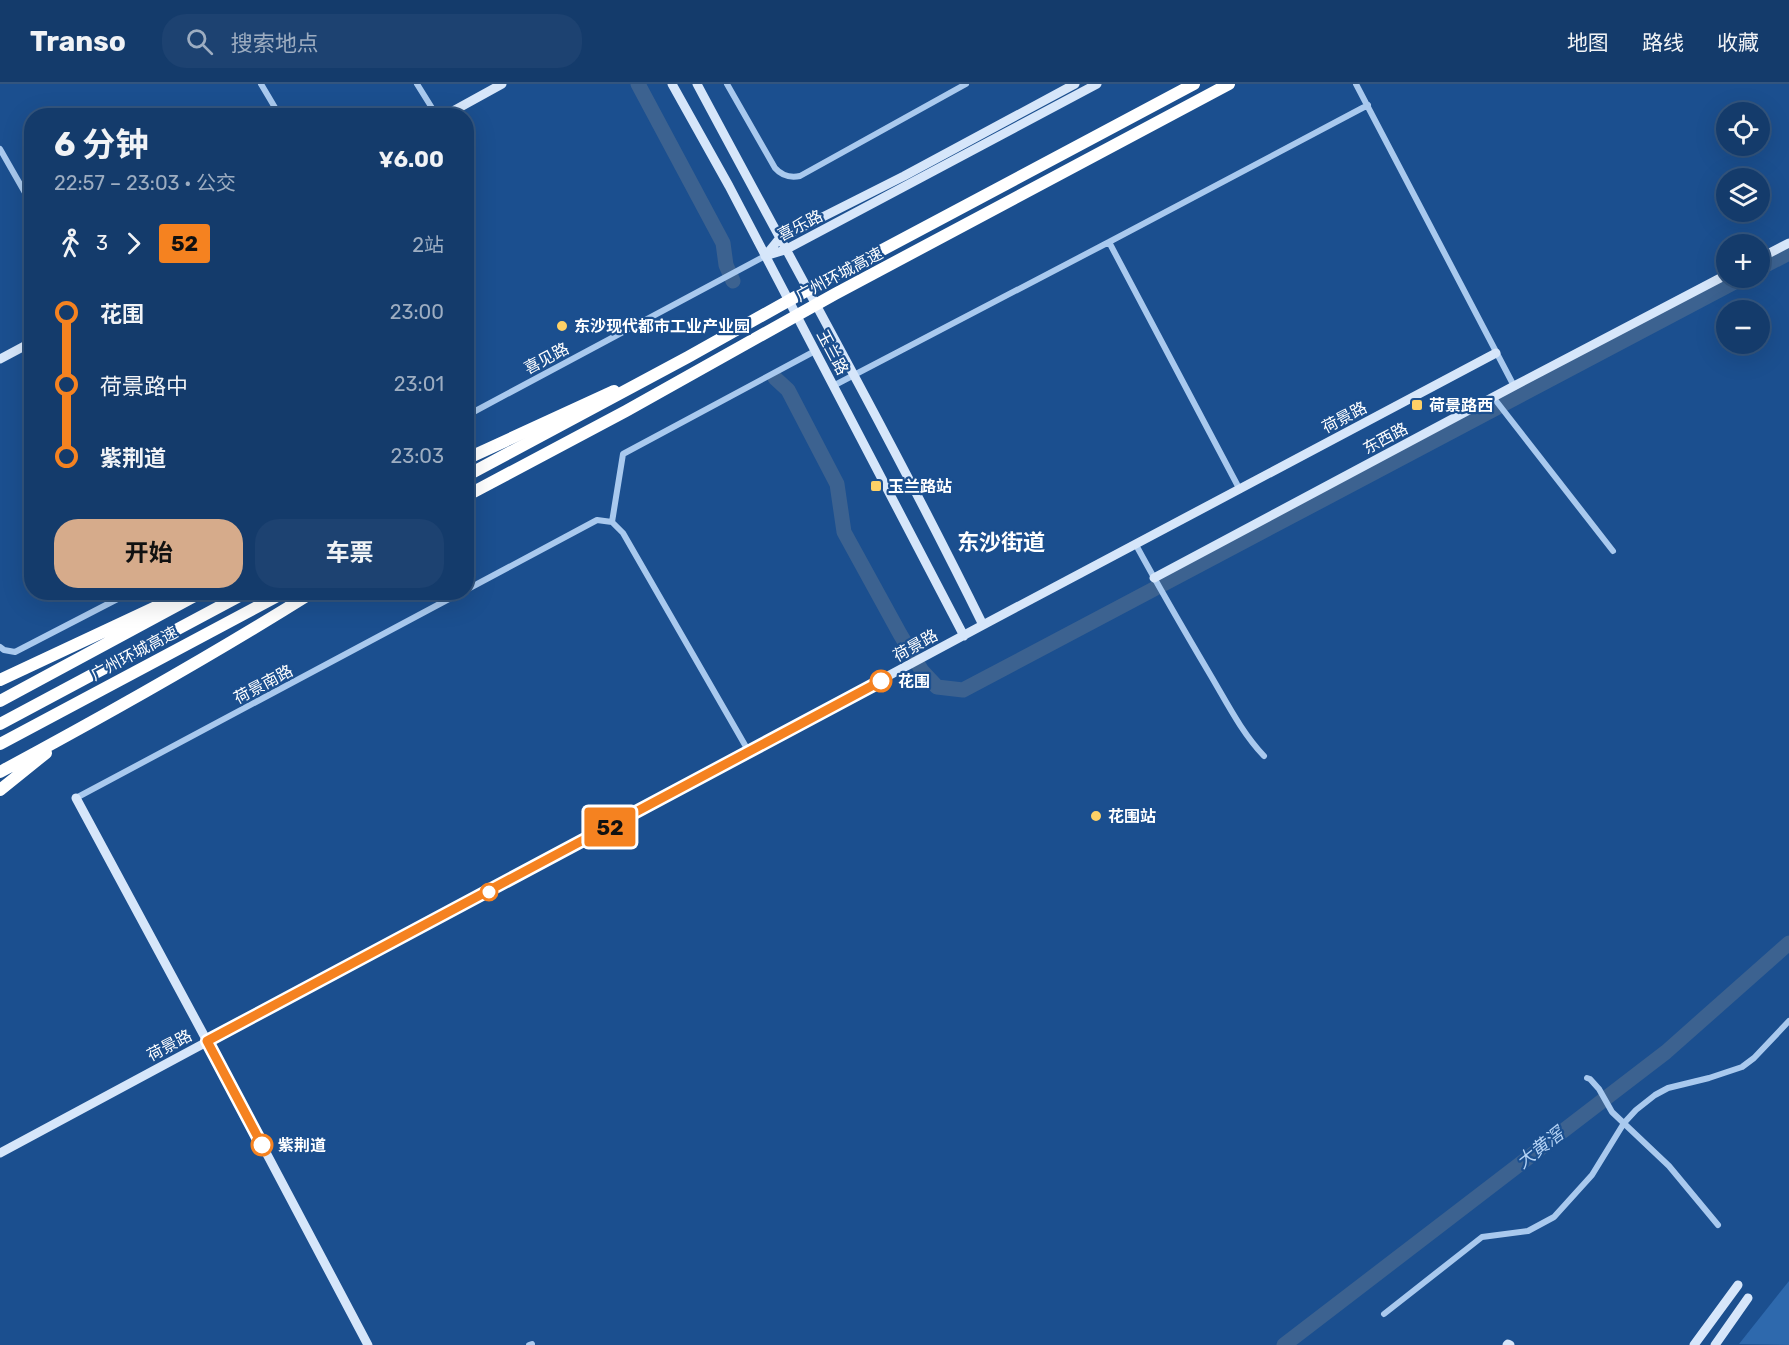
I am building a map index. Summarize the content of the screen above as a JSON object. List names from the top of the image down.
{
  "streets": {
    "highway": ["广州环城高速"],
    "street": [
      "喜乐路",
      "玉兰路",
      "喜见路",
      "荷景路",
      "东西路",
      "荷景南路"
    ]
  },
  "crossings": [
    ["喜乐路", "玉兰路"],
    ["喜乐路", "喜见路"],
    ["玉兰路", "喜见路"],
    ["玉兰路", "荷景路"]
  ],
  "districts": ["东沙街道"],
  "water": ["大黄滘"],
  "places": {
    "other": [
      "东沙现代都市工业产业园",
      "花围",
      "花围站",
      "紫荆道"
    ],
    "transit": ["荷景路西", "玉兰路站"]
  },
  "lines": ["bus line 52"],
  "page": {
    "header": "Transo",
    "search": "搜索地点",
    "nav": ["地图", "路线", "收藏"],
    "on_map": "52",
    "map_buttons": ["+", "−"],
    "heading": ["6 分钟", "22:57 – 23:03 · 公交", "¥6.00"],
    "legs": ["3", "52", "2站"],
    "list": [
      {
        "name": "花围",
        "value": "23:00"
      },
      {
        "name": "荷景路中",
        "value": "23:01"
      },
      {
        "name": "紫荆道",
        "value": "23:03"
      }
    ],
    "buttons": ["开始", "车票"]
  }
}
